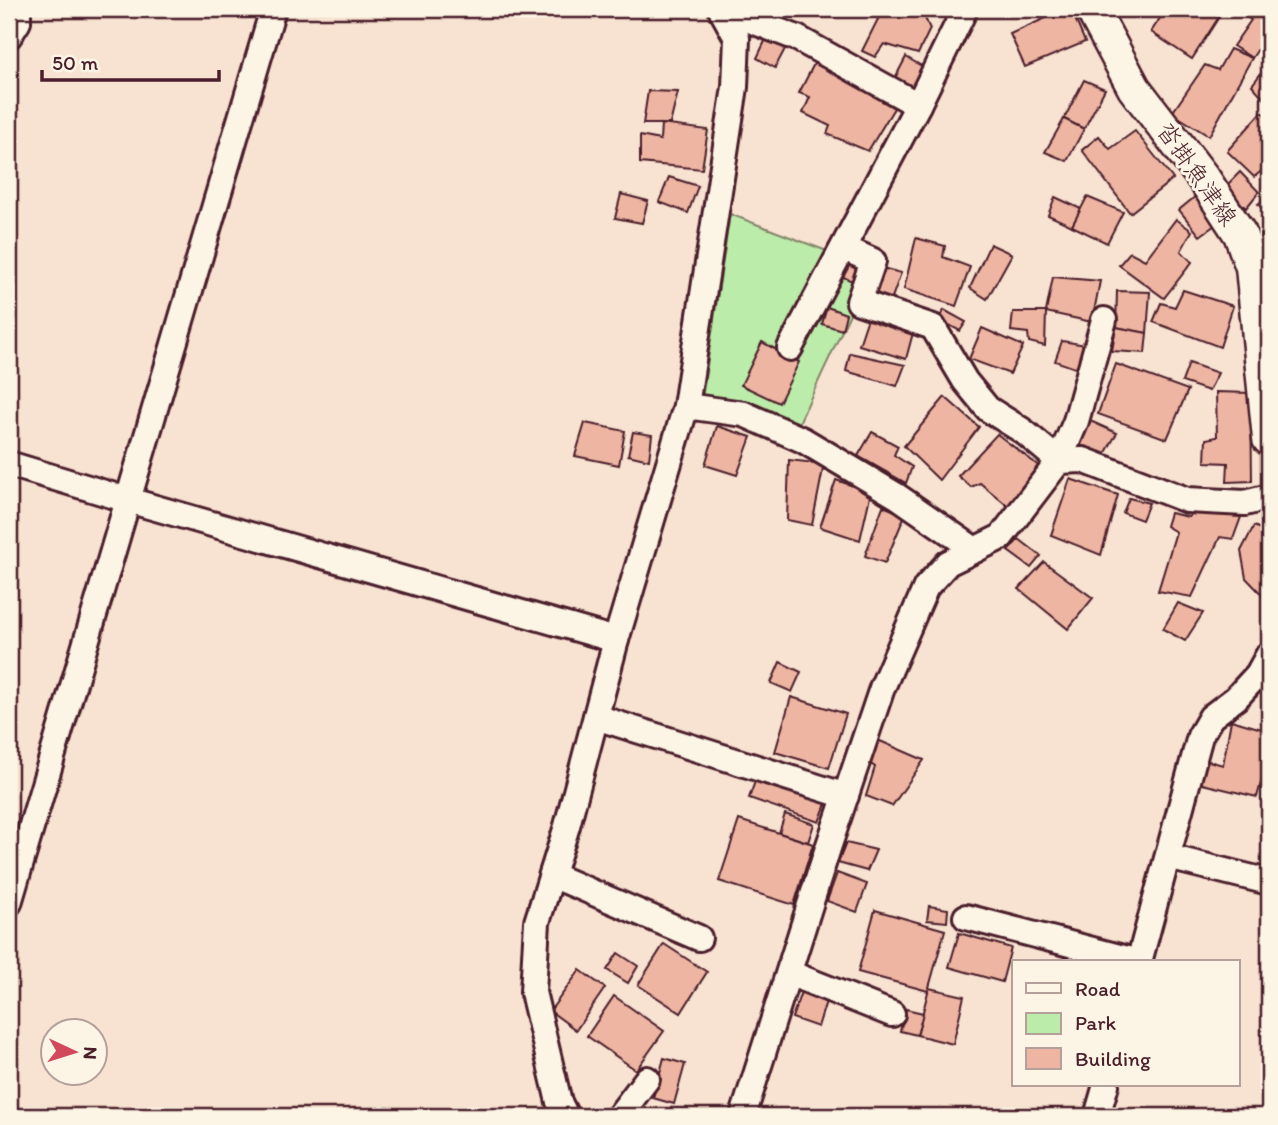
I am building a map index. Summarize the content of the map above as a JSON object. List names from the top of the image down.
{
  "streets": {
    "main road": ["沓掛魚津線"]
  },
  "legend": ["Road", "Park", "Building"],
  "scale_bar": "50 m",
  "north": "right"
}
